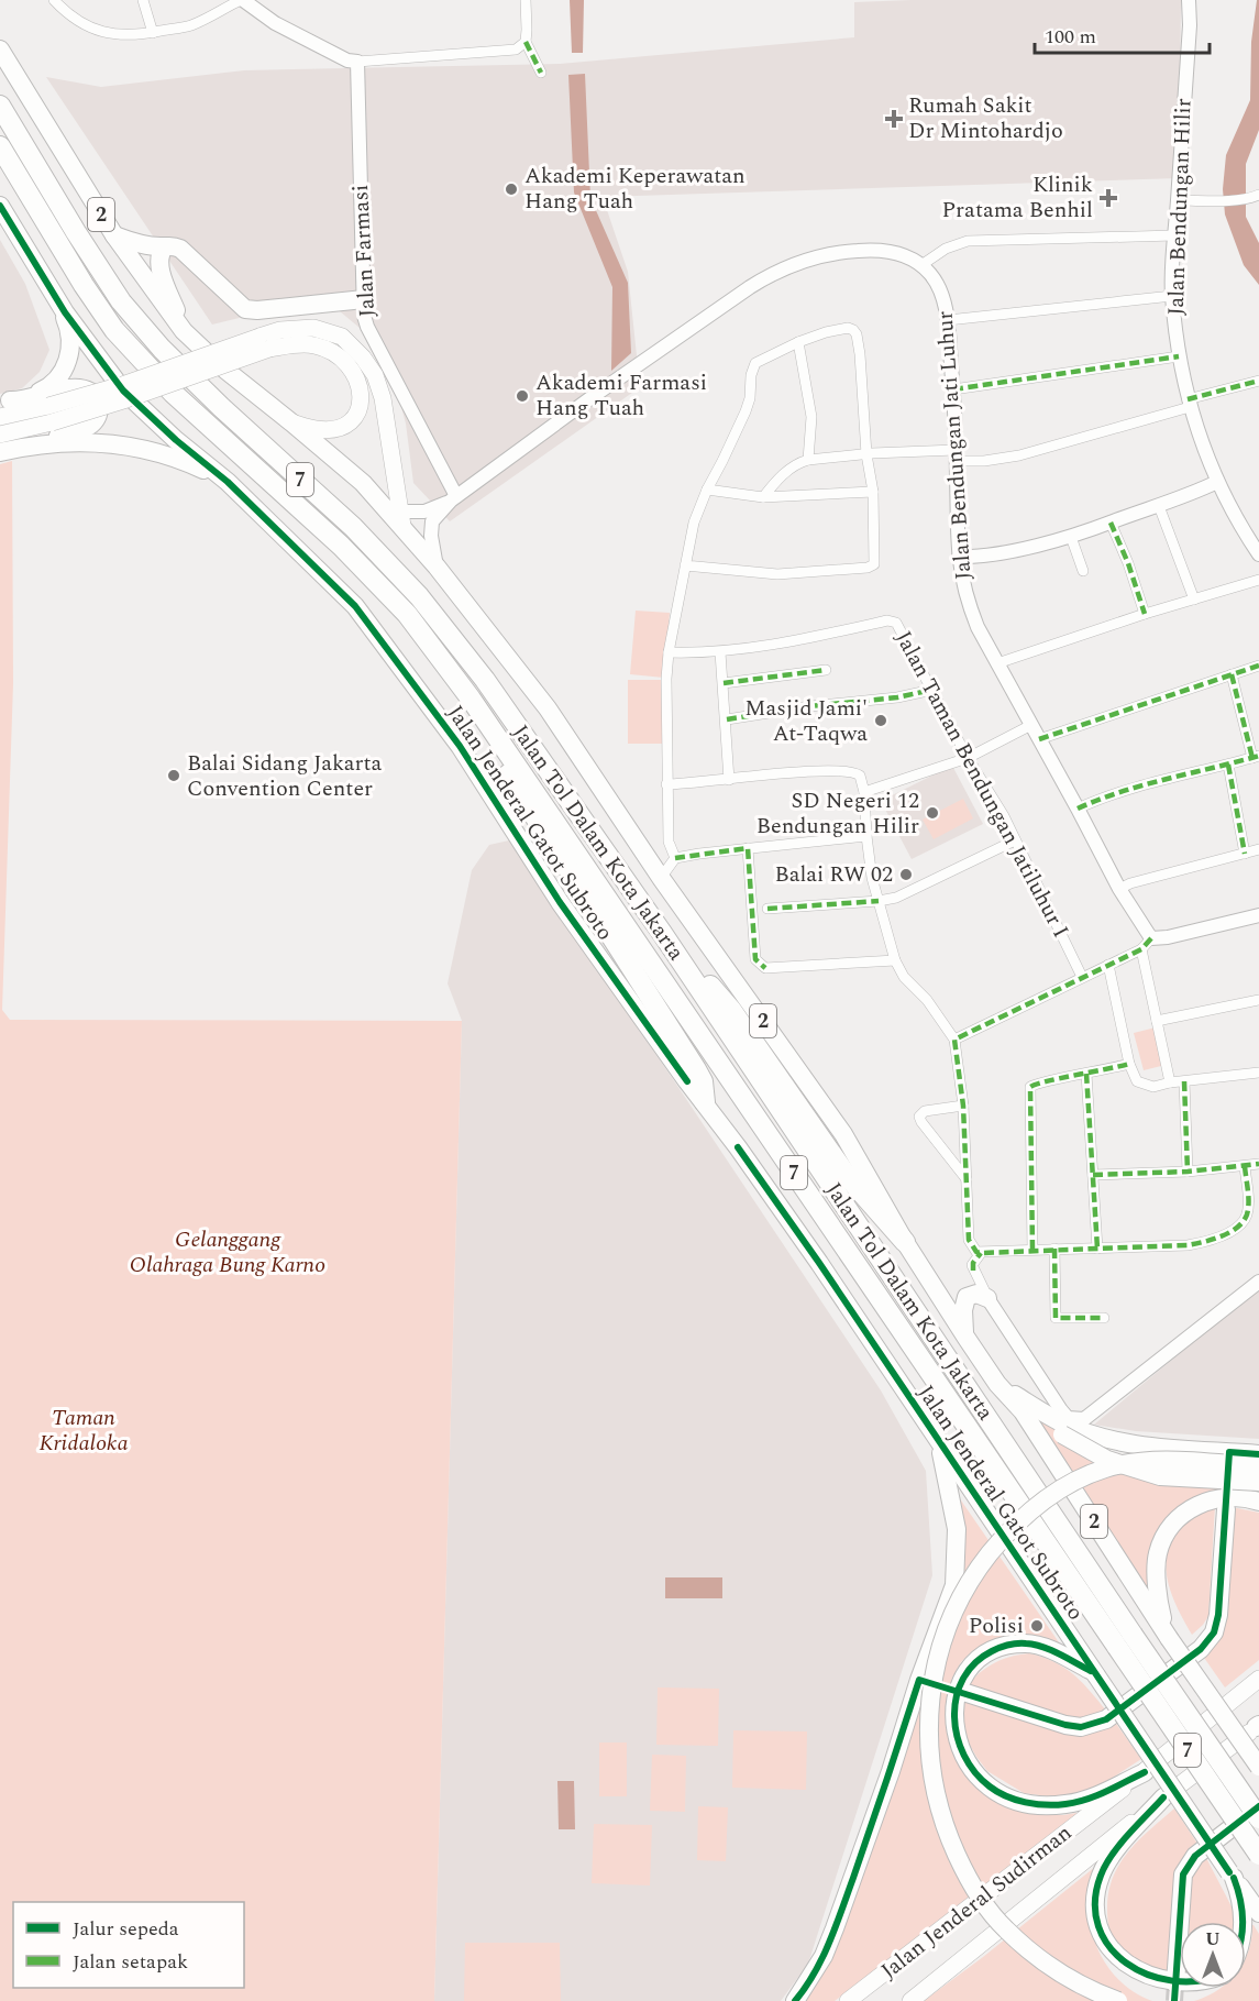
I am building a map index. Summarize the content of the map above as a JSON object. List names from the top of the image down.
{
  "streets": {
    "highway": [
      "2",
      "7",
      "Jalan Jenderal Gatot Subroto",
      "Jalan Tol Dalam Kota Jakarta"
    ],
    "main road": ["Jalan Jenderal Sudirman"],
    "street": [
      "Jalan Bendungan Hilir",
      "Jalan Farmasi",
      "Jalan Bendungan Jati Luhur",
      "Jalan Taman Bendungan Jatiluhur I"
    ]
  },
  "crossings": [
    ["7", "Jalan Tol Dalam Kota Jakarta"]
  ],
  "parks": ["Gelanggang Olahraga Bung Karno", "Taman Kridaloka"],
  "places": {
    "health": ["Rumah Sakit Dr Mintohardjo", "Klinik Pratama Benhil"],
    "other": [
      "Akademi Keperawatan Hang Tuah",
      "Akademi Farmasi Hang Tuah",
      "Masjid Jami' At-Taqwa",
      "Balai Sidang Jakarta Convention Center",
      "SD Negeri 12 Bendungan Hilir",
      "Balai RW 02",
      "Polisi"
    ]
  },
  "legend": ["Jalur sepeda", "Jalan setapak"],
  "scale_bar": "100 m",
  "north": "top"
}
